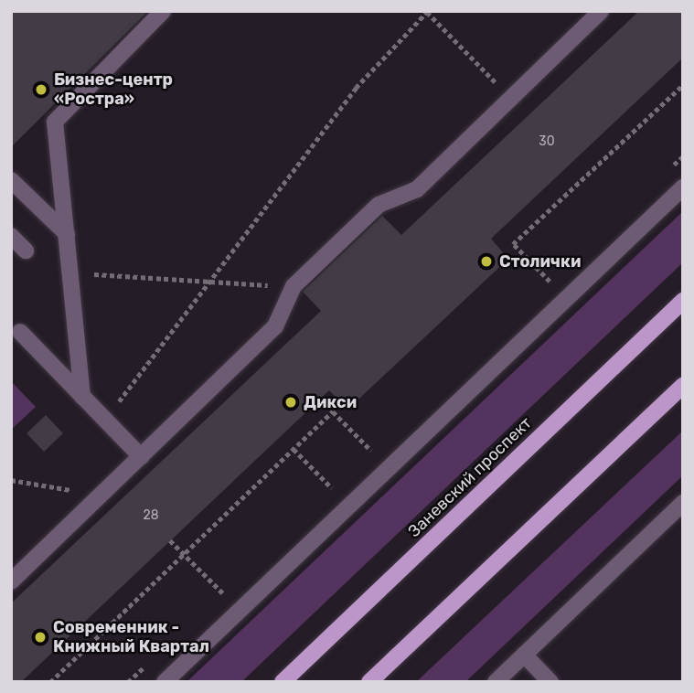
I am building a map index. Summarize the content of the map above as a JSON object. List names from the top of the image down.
{
  "streets": {
    "main road": ["Заневский проспект"]
  },
  "places": [
    "Бизнес-центр «Ростра»",
    "Столички",
    "Дикси",
    "Современник - Книжный Квартал"
  ],
  "house_numbers": ["30", "28"]
}
